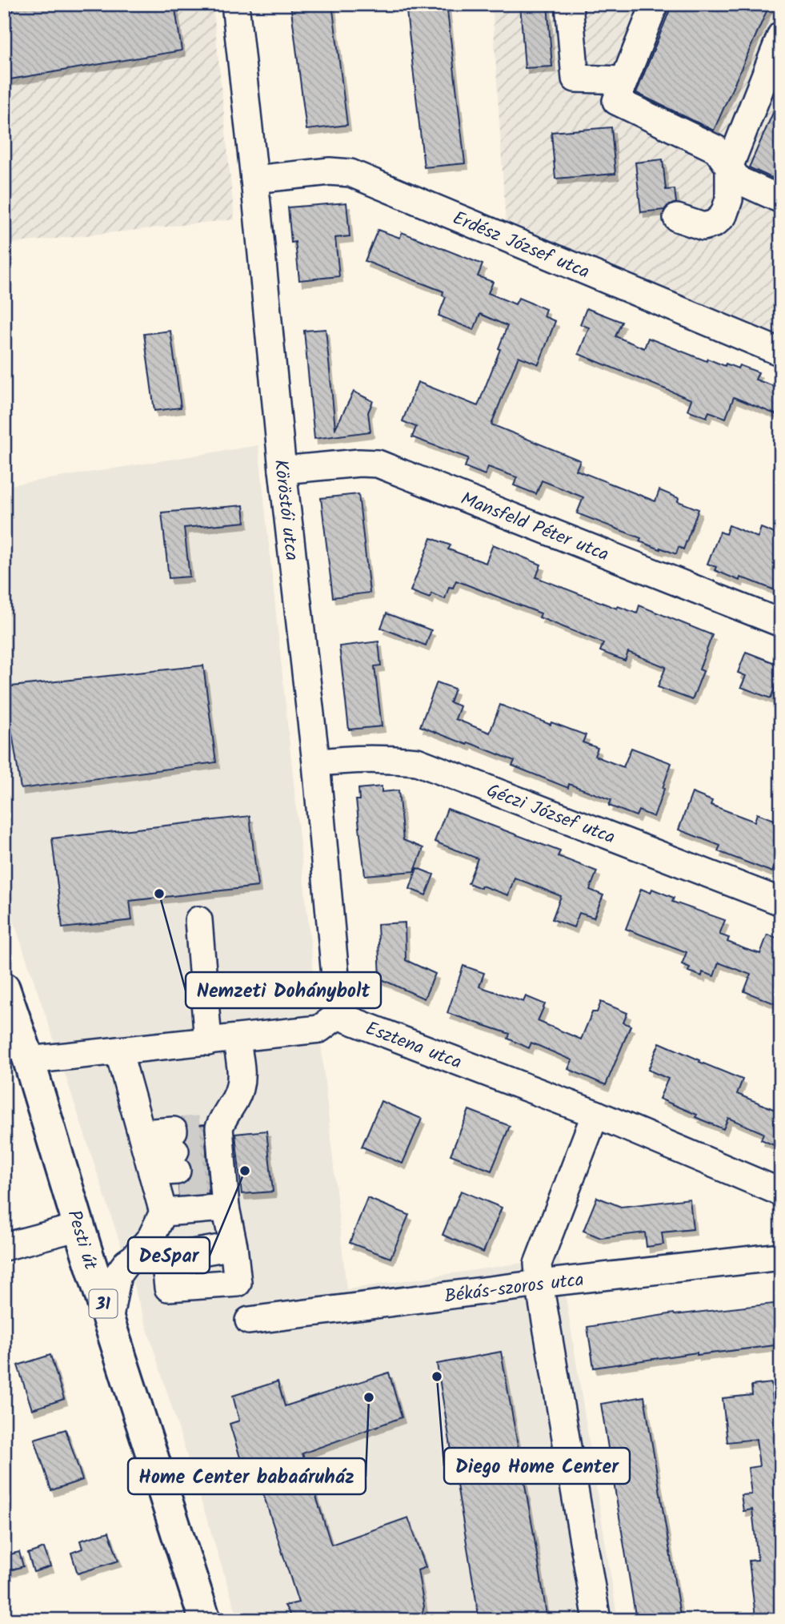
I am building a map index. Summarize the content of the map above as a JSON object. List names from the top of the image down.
{
  "streets": {
    "main road": ["Pesti út", "31"],
    "street": [
      "Erdész József utca",
      "Köröstói utca",
      "Mansfeld Péter utca",
      "Géczi József utca",
      "Esztena utca",
      "Békás-szoros utca"
    ]
  },
  "crossings": [
    ["Erdész József utca", "Köröstói utca"],
    ["Köröstói utca", "Mansfeld Péter utca"],
    ["Köröstói utca", "Géczi József utca"],
    ["Köröstói utca", "Esztena utca"]
  ],
  "places": [
    "Nemzeti Dohánybolt",
    "DeSpar",
    "Diego Home Center",
    "Home Center babaáruház"
  ]
}
